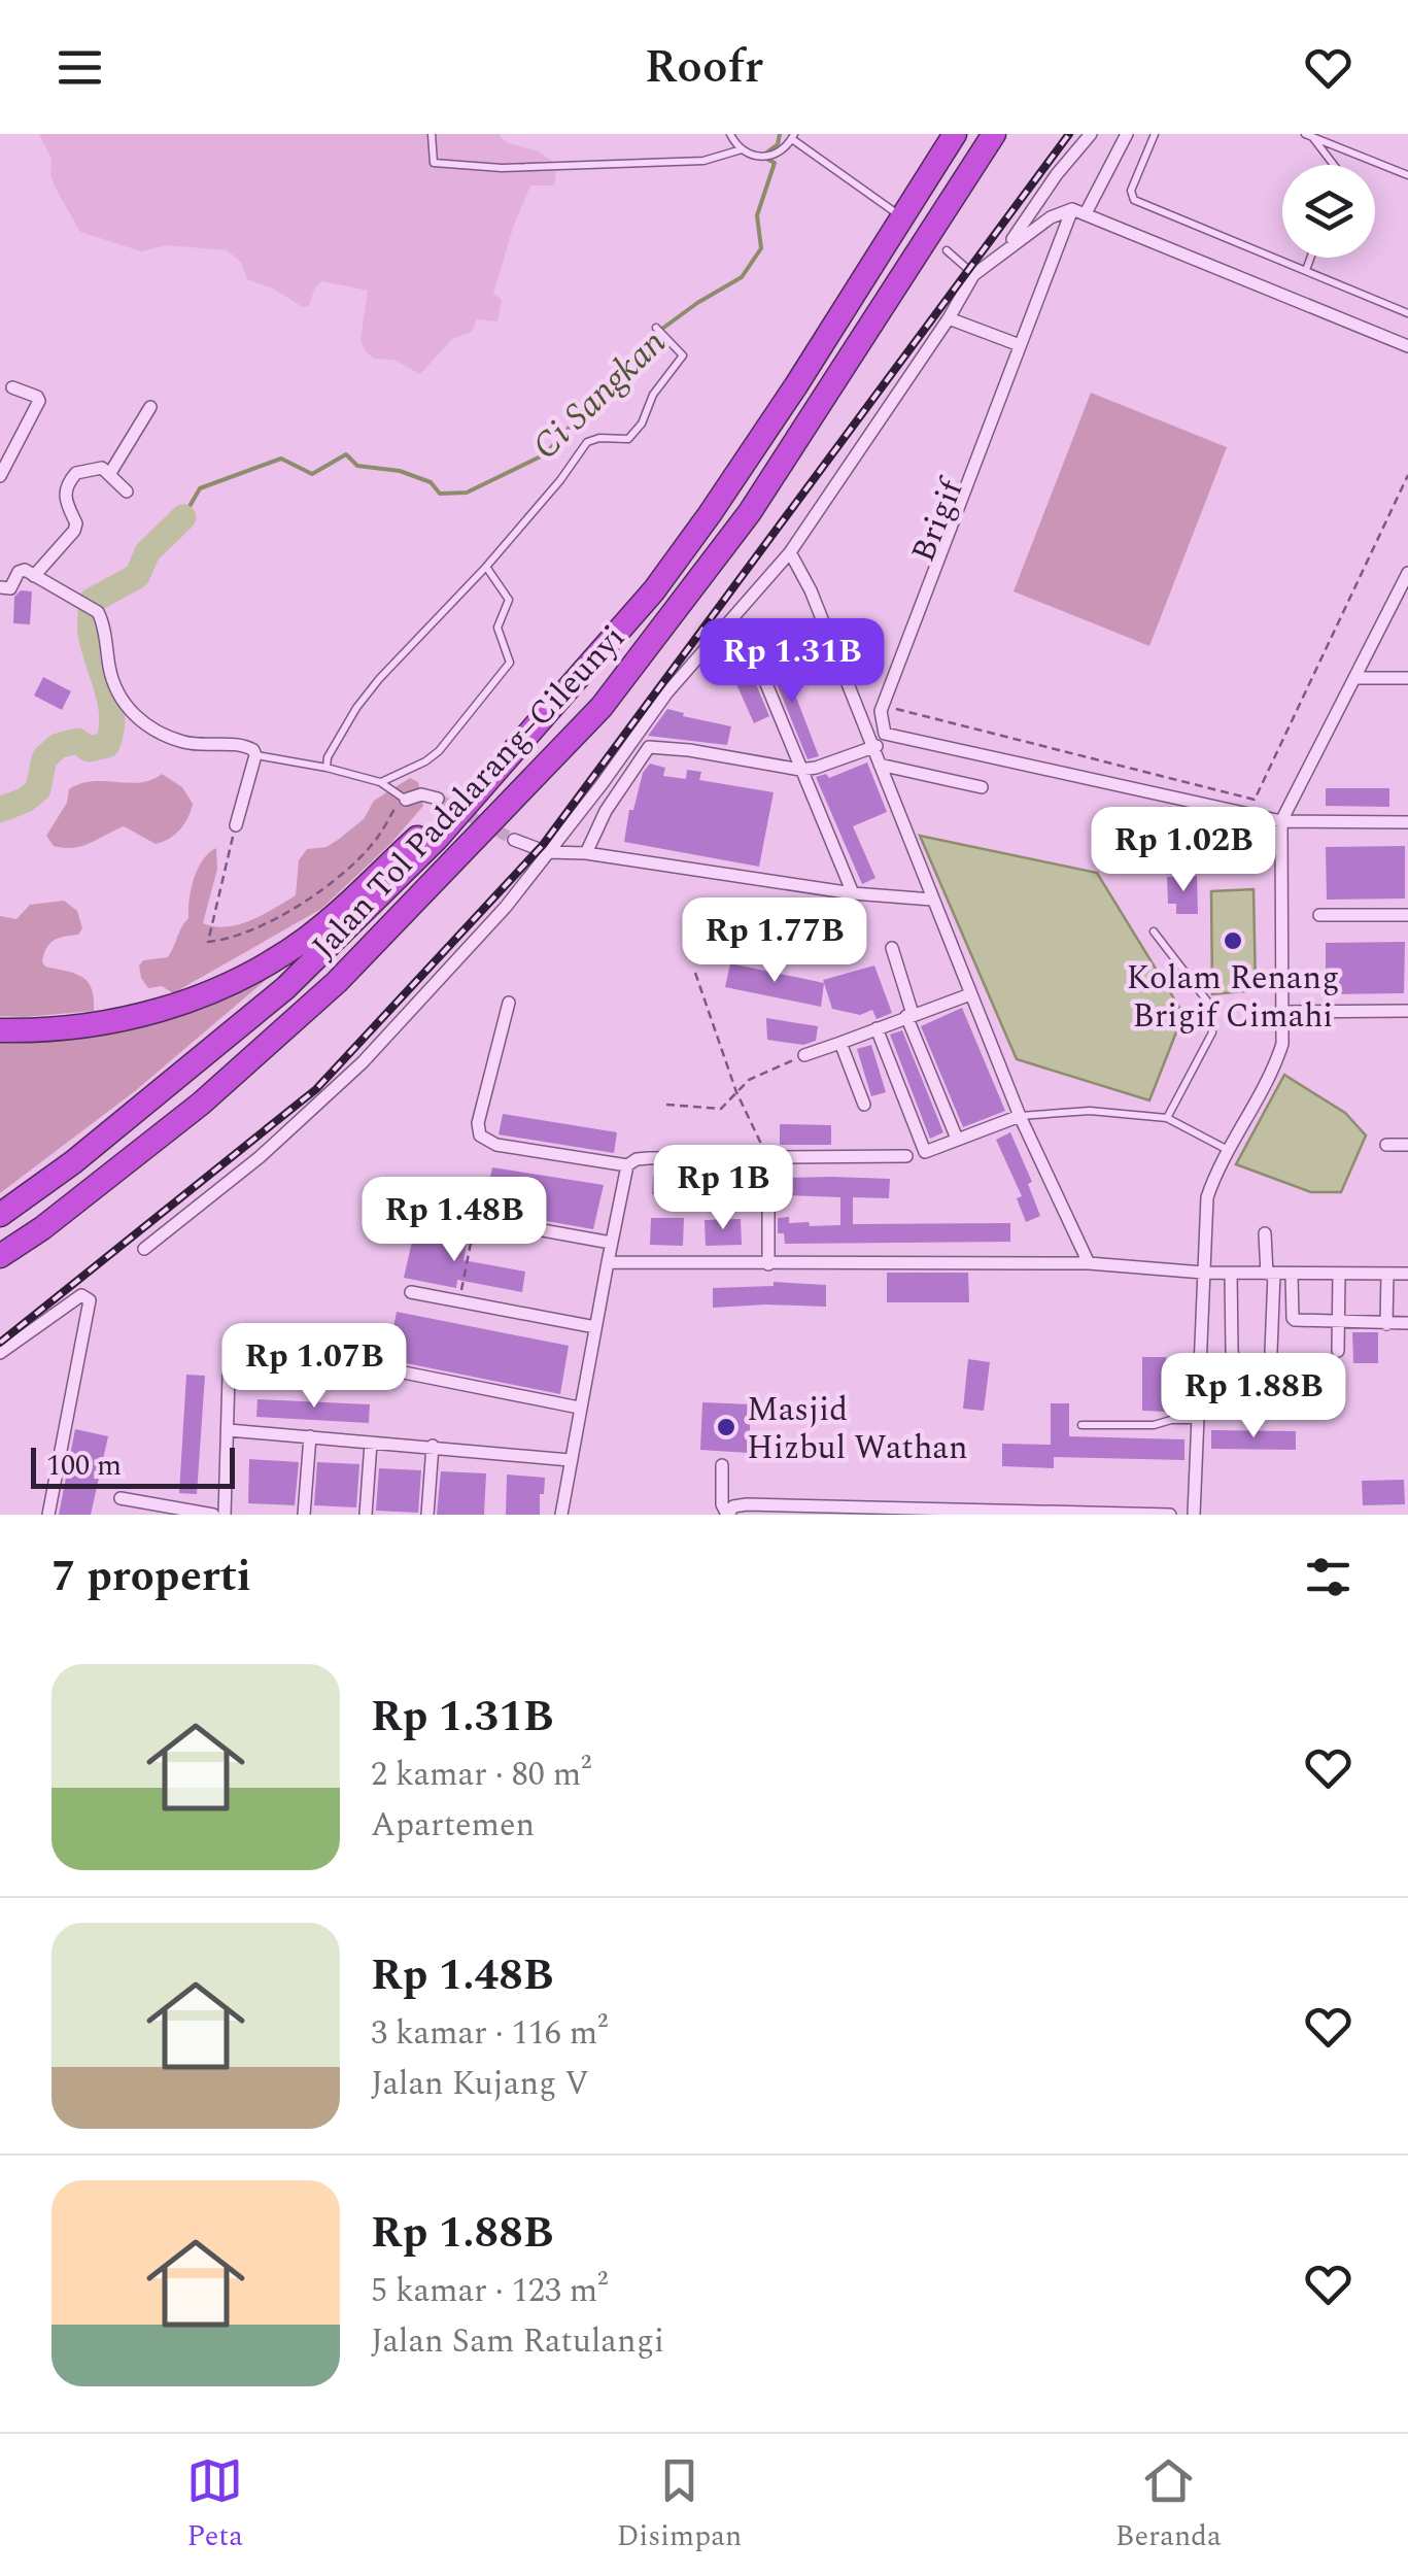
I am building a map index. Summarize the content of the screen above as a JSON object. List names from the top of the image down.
{
  "streets": {
    "highway": ["Jalan Tol Padalarang–Cileunyi"]
  },
  "water": ["Ci Sangkan"],
  "places": ["Kolam Renang Brigif Cimahi", "Masjid Hizbul Wathan"],
  "scale_bar": "100 m",
  "page": {
    "header": "Roofr",
    "price": [
      "Rp 1.31B",
      "Rp 1.02B",
      "Rp 1.77B",
      "Rp 1B",
      "Rp 1.48B",
      "Rp 1.07B",
      "Rp 1.88B"
    ],
    "scale": "100 m",
    "heading": "7 properti",
    "list": [
      {
        "name": "Rp 1.31B",
        "note": "2 kamar · 80 m² · Apartemen"
      },
      {
        "name": "Rp 1.48B",
        "note": "3 kamar · 116 m² · Jalan Kujang V"
      },
      {
        "name": "Rp 1.88B",
        "note": "5 kamar · 123 m² · Jalan Sam Ratulangi"
      }
    ],
    "tabs": ["Peta", "Disimpan", "Beranda"]
  }
}
